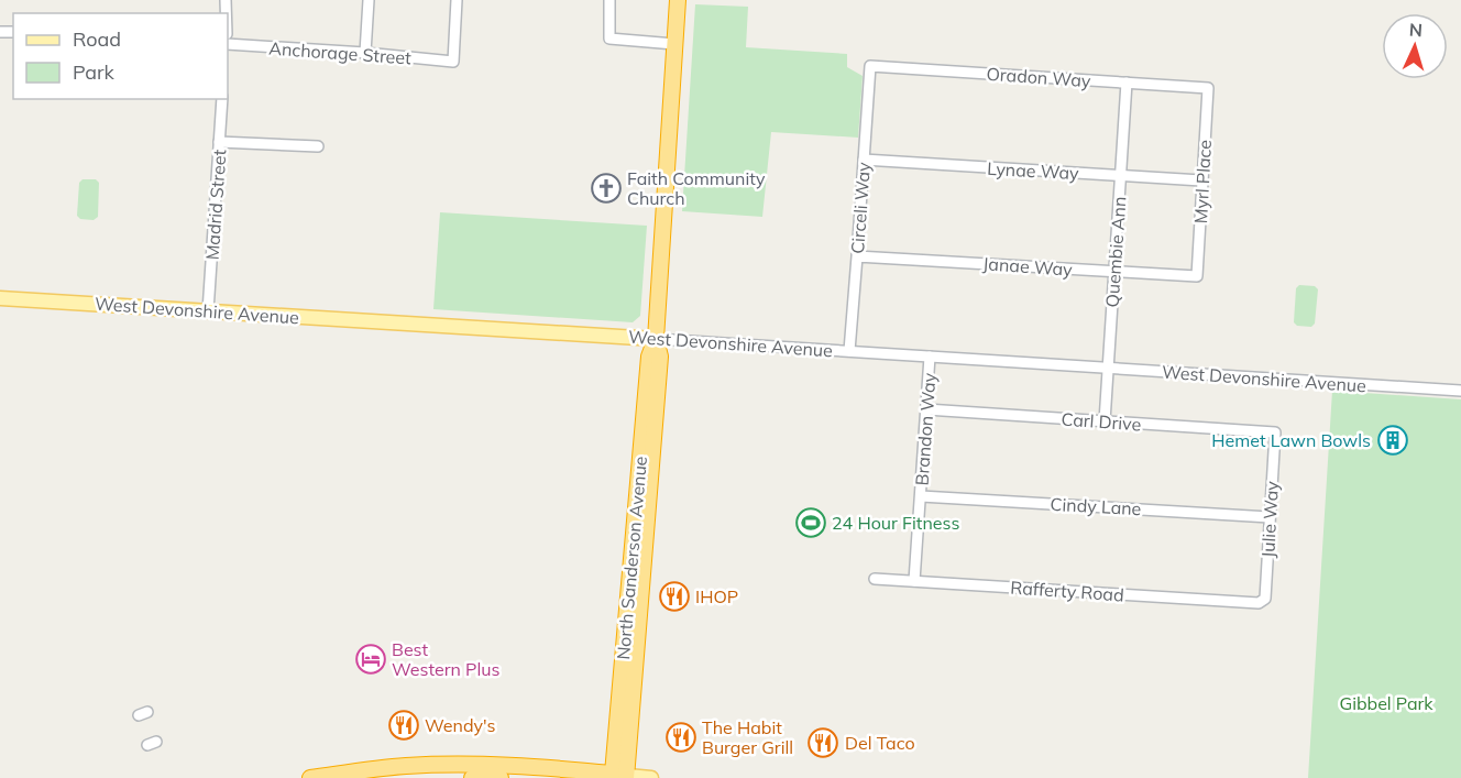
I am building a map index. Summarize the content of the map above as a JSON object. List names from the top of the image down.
{
  "streets": {
    "highway": ["North Sanderson Avenue"],
    "main road": ["West Devonshire Avenue"],
    "street": [
      "Anchorage Street",
      "Oradon Way",
      "Lynae Way",
      "Myrl Place",
      "Madrid Street",
      "Circeli Way",
      "Quembie Ann",
      "Janae Way",
      "Carl Drive",
      "Brandon Way",
      "Cindy Lane",
      "Julie Way",
      "Rafferty Road"
    ]
  },
  "crossings": [
    ["Oradon Way", "Myrl Place"],
    ["Oradon Way", "Circeli Way"],
    ["Oradon Way", "Quembie Ann"],
    ["Lynae Way", "Myrl Place"],
    ["Lynae Way", "Circeli Way"],
    ["Lynae Way", "Quembie Ann"],
    ["Myrl Place", "Janae Way"],
    ["Madrid Street", "West Devonshire Avenue"],
    ["Circeli Way", "Janae Way"],
    ["Circeli Way", "West Devonshire Avenue"],
    ["Quembie Ann", "Janae Way"],
    ["Quembie Ann", "West Devonshire Avenue"],
    ["Quembie Ann", "Carl Drive"],
    ["West Devonshire Avenue", "Brandon Way"],
    ["West Devonshire Avenue", "North Sanderson Avenue"],
    ["Carl Drive", "Brandon Way"],
    ["Carl Drive", "Julie Way"],
    ["Brandon Way", "Cindy Lane"],
    ["Brandon Way", "Rafferty Road"],
    ["Cindy Lane", "Julie Way"],
    ["Julie Way", "Rafferty Road"]
  ],
  "parks": ["Gibbel Park"],
  "places": {
    "church": ["Faith Community Church"],
    "building": ["Hemet Lawn Bowls"],
    "sports": ["24 Hour Fitness"],
    "restaurant": [
      "IHOP",
      "Wendy's",
      "The Habit Burger Grill",
      "Del Taco"
    ],
    "hotel": ["Best Western Plus"]
  },
  "legend": ["Road", "Park"],
  "north": "top"
}
